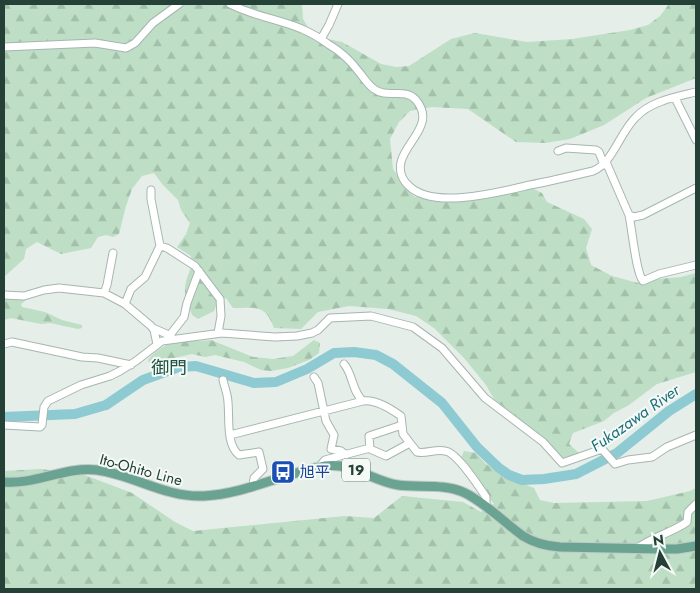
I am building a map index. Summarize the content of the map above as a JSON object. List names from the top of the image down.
{
  "streets": {
    "main road": ["Ito-Ohito Line", "19"]
  },
  "districts": ["御門"],
  "water": ["Fukazawa River"],
  "places": {
    "bus stop": ["旭平"]
  },
  "north": "top"
}
